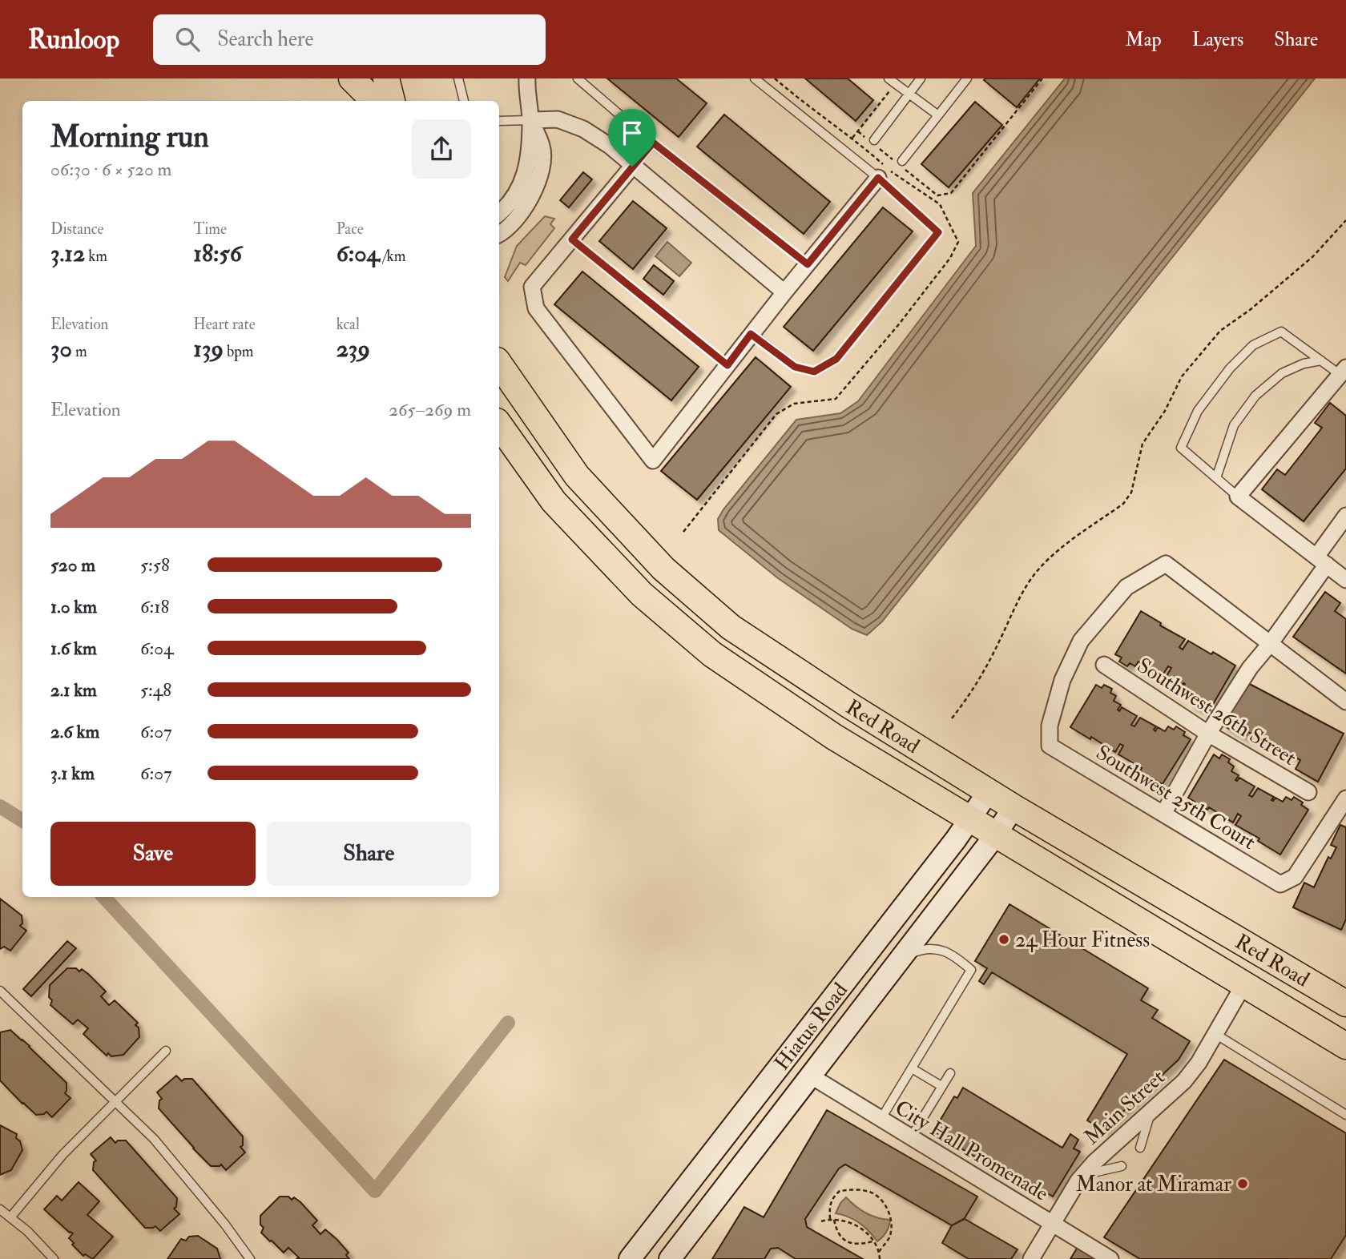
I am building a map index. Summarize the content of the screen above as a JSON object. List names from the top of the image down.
{
  "streets": {
    "highway": ["Red Road"],
    "main road": ["Hiatus Road"],
    "street": [
      "Southwest 26th Street",
      "Southwest 25th Court",
      "Main Street",
      "City Hall Promenade"
    ]
  },
  "crossings": [
    ["Red Road", "Hiatus Road"],
    ["Red Road", "Main Street"],
    ["Hiatus Road", "City Hall Promenade"],
    ["Main Street", "City Hall Promenade"]
  ],
  "places": ["24 Hour Fitness", "Manor at Miramar"],
  "page": {
    "header": "Runloop",
    "search": "Search here",
    "nav": ["Map", "Layers", "Share"],
    "heading": ["Morning run", "06:30 · 6 × 520 m"],
    "stats": [
      ["Distance", "3.12 km"],
      ["Time", "18:56"],
      ["Pace", "6:04 /km"],
      ["Elevation", "30 m"],
      ["Heart rate", "139 bpm"],
      ["kcal", "239"]
    ],
    "chart": ["Elevation", "265–269 m"],
    "list": [
      {
        "name": "520 m",
        "note": "5:58"
      },
      {
        "name": "1.0 km",
        "note": "6:18"
      },
      {
        "name": "1.6 km",
        "note": "6:04"
      },
      {
        "name": "2.1 km",
        "note": "5:48"
      },
      {
        "name": "2.6 km",
        "note": "6:07"
      },
      {
        "name": "3.1 km",
        "note": "6:07"
      }
    ],
    "buttons": ["Save", "Share"]
  }
}
